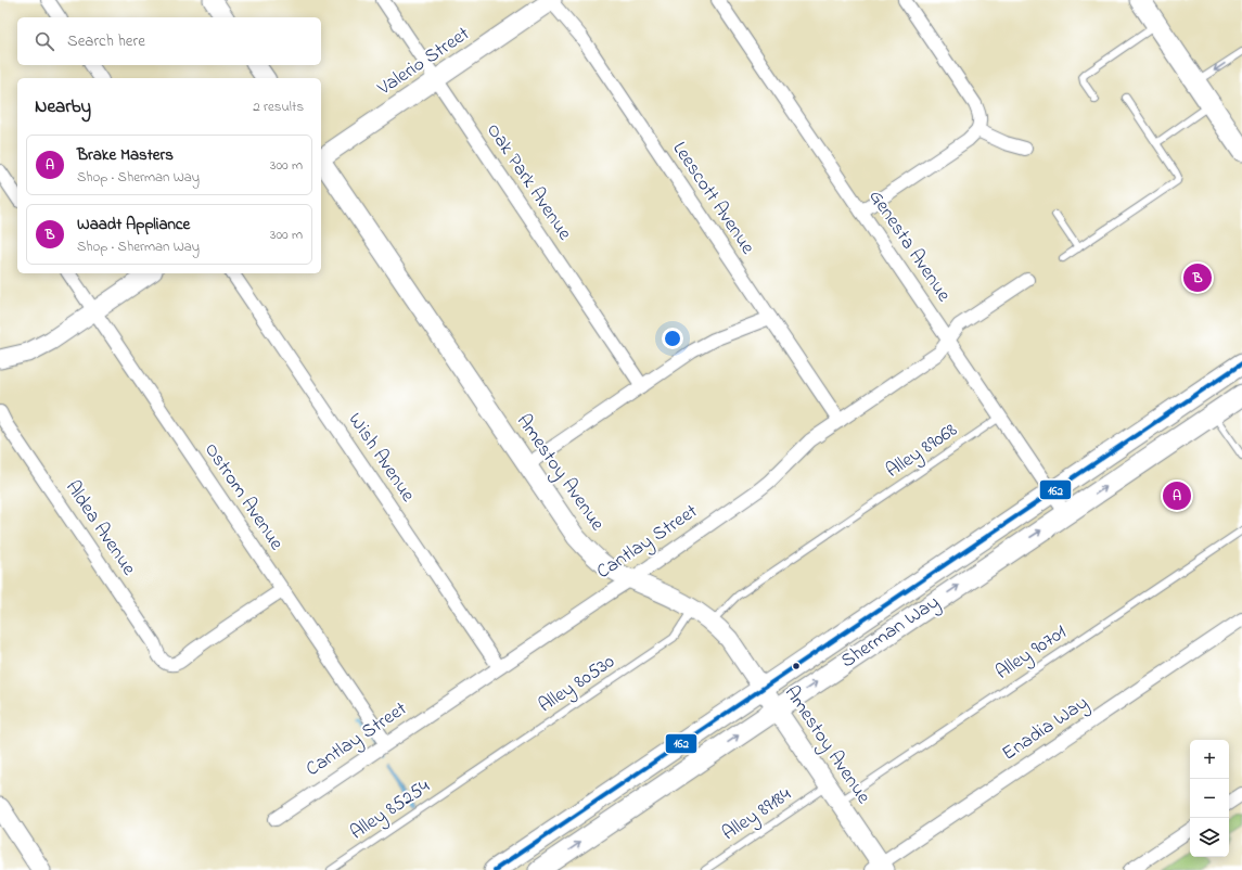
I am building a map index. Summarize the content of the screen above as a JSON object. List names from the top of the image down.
{
  "streets": {
    "main road": ["Sherman Way"],
    "street": [
      "Valerio Street",
      "Oak Park Avenue",
      "Leescott Avenue",
      "Genesta Avenue",
      "Wish Avenue",
      "Amestoy Avenue",
      "Ostrom Avenue",
      "Aldea Avenue",
      "Cantlay Street",
      "Enadia Way"
    ],
    "lane": [
      "Alley 89068",
      "Alley 90701",
      "Alley 80530",
      "Alley 85254",
      "Alley 89184"
    ]
  },
  "crossings": [
    ["Valerio Street", "Oak Park Avenue"],
    ["Valerio Street", "Leescott Avenue"],
    ["Leescott Avenue", "Cantlay Street"],
    ["Genesta Avenue", "Alley 89068"],
    ["Genesta Avenue", "Cantlay Street"],
    ["Genesta Avenue", "Sherman Way"],
    ["Alley 89068", "Amestoy Avenue"],
    ["Wish Avenue", "Cantlay Street"],
    ["Amestoy Avenue", "Cantlay Street"],
    ["Amestoy Avenue", "Sherman Way"],
    ["Amestoy Avenue", "Alley 90701"],
    ["Amestoy Avenue", "Alley 80530"],
    ["Amestoy Avenue", "Enadia Way"],
    ["Amestoy Avenue", "Alley 89184"],
    ["Ostrom Avenue", "Aldea Avenue"],
    ["Ostrom Avenue", "Cantlay Street"],
    ["Alley 80530", "Alley 85254"]
  ],
  "lines": ["transit line 162"],
  "page": {
    "search": "Search here",
    "heading": ["Nearby", "2 results"],
    "list": [
      {
        "mark": "A",
        "name": "Brake Masters",
        "note": "Shop · Sherman Way",
        "value": "300 m"
      },
      {
        "mark": "B",
        "name": "Waadt Appliance",
        "note": "Shop · Sherman Way",
        "value": "300 m"
      }
    ],
    "pins": ["B", "A"],
    "map_buttons": ["+", "−"]
  }
}
